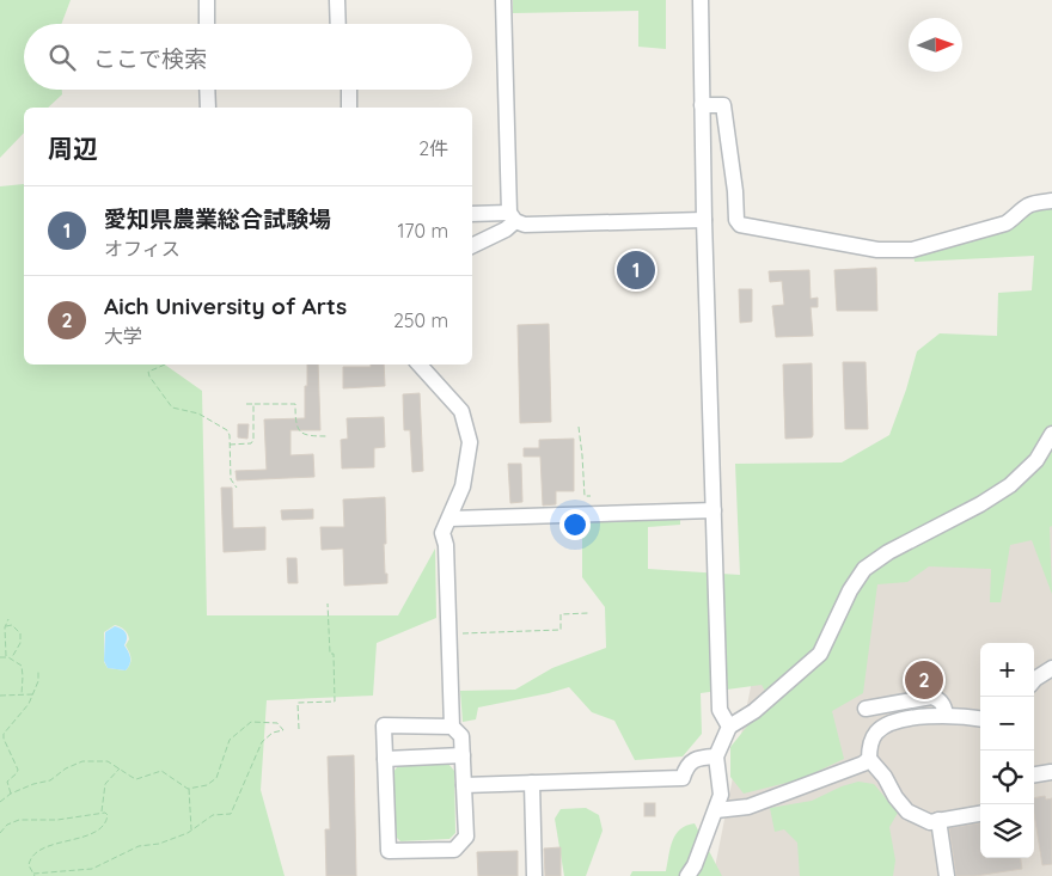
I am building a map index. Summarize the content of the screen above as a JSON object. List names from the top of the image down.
{
  "north": "right",
  "page": {
    "search": "ここで検索",
    "heading": ["周辺", "2件"],
    "list": [
      {
        "mark": "1",
        "name": "愛知県農業総合試験場",
        "note": "オフィス",
        "value": "170 m"
      },
      {
        "mark": "2",
        "name": "Aich University of Arts",
        "note": "大学",
        "value": "250 m"
      }
    ],
    "pins": ["1", "2"],
    "map_buttons": ["+", "−"]
  }
}
